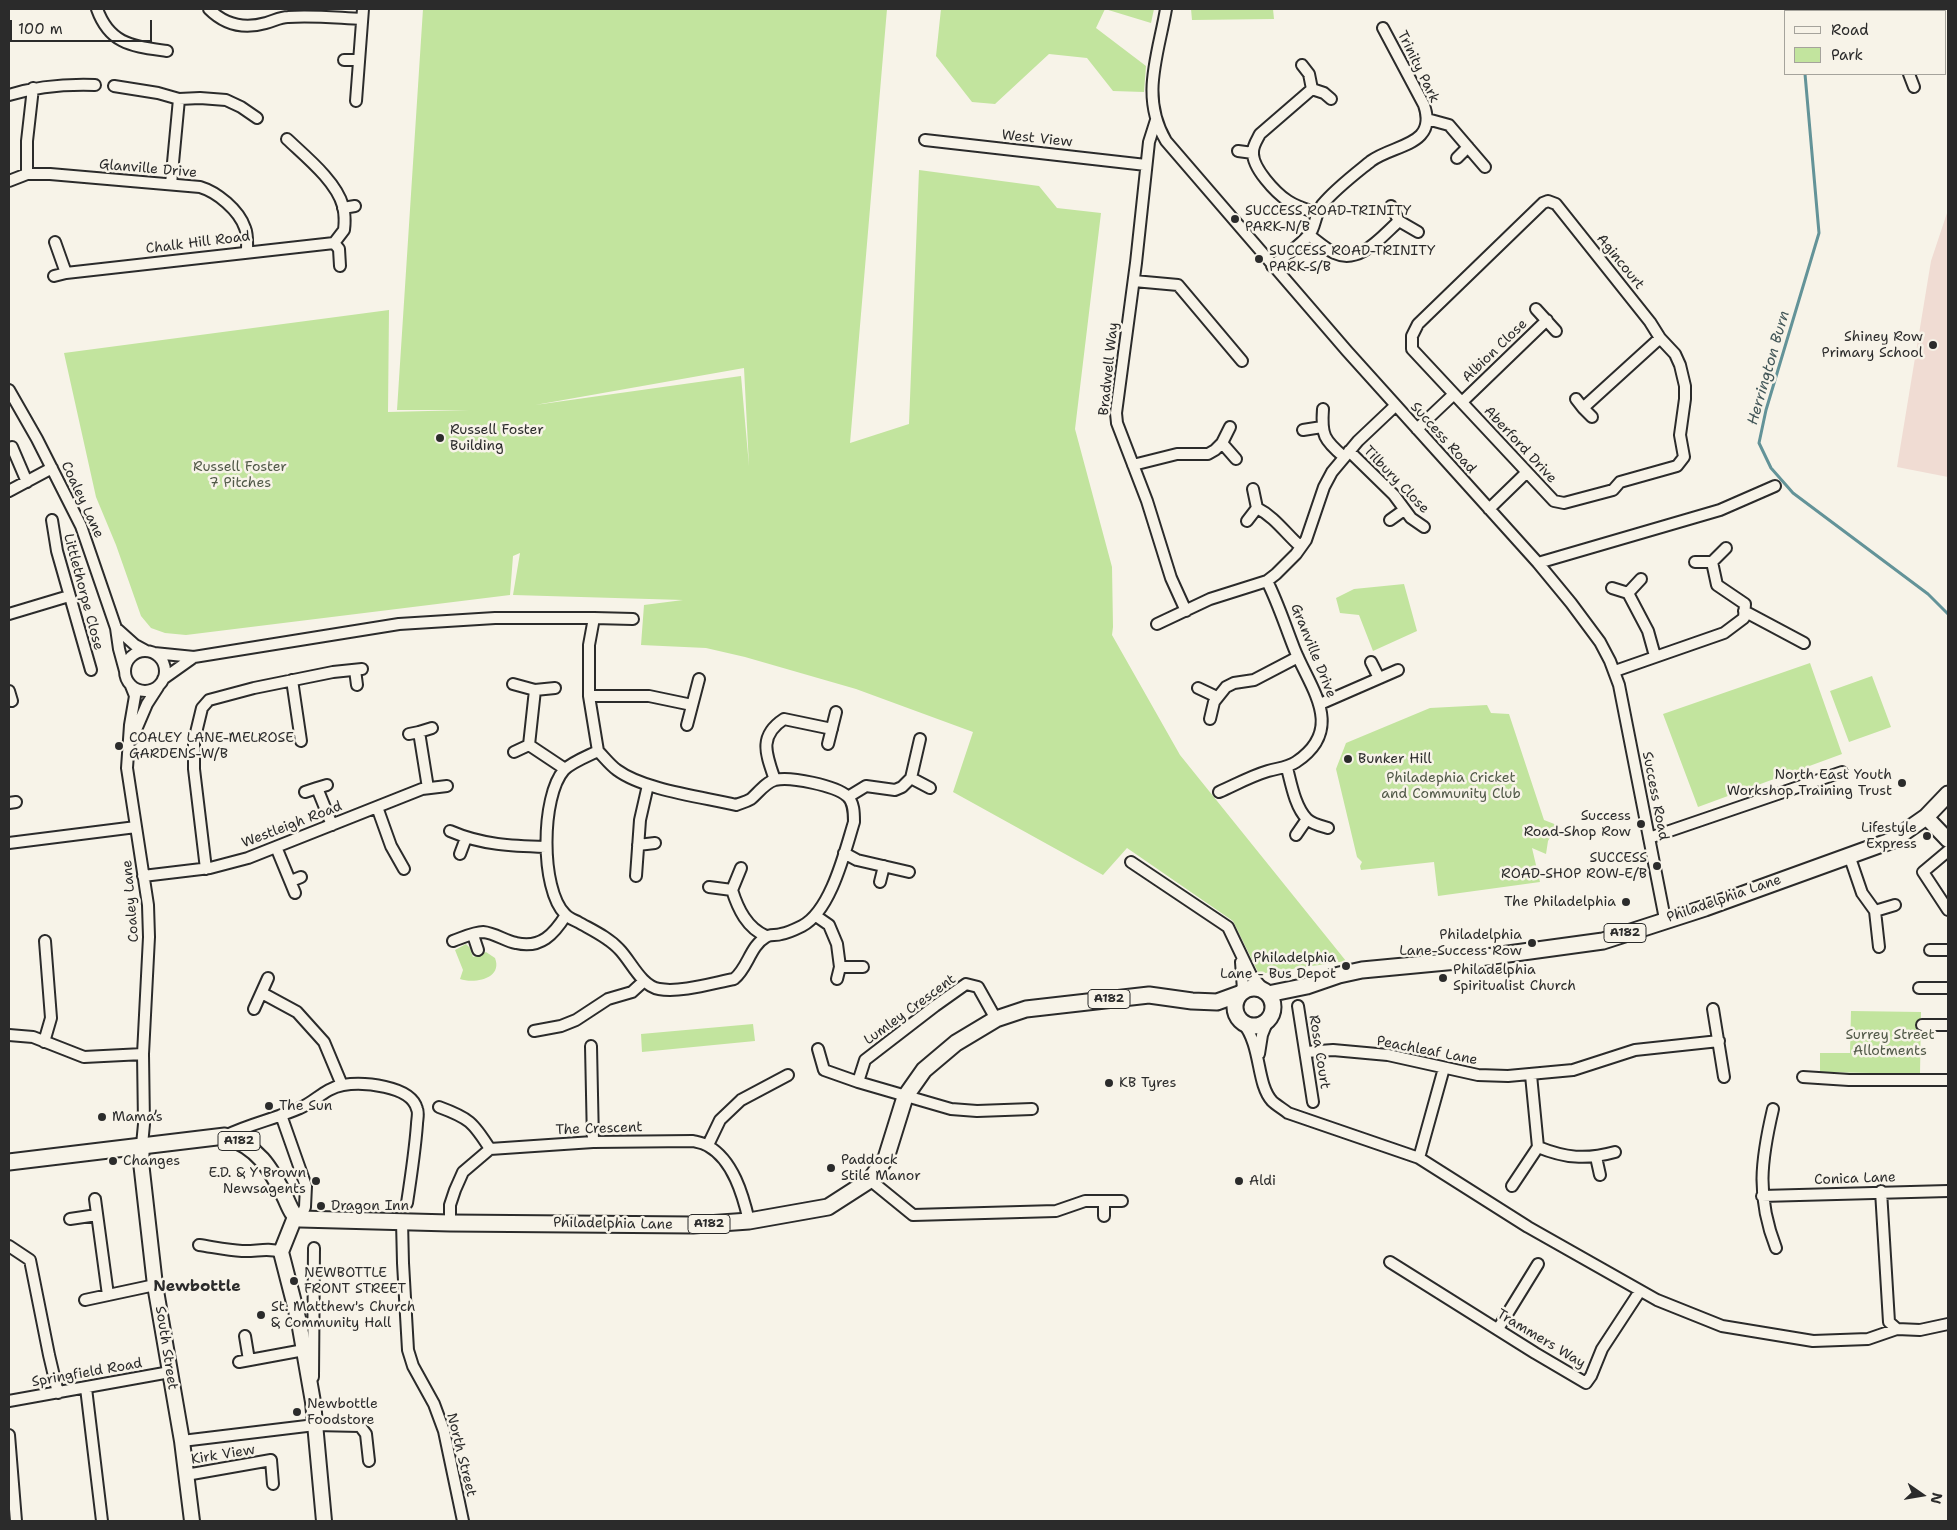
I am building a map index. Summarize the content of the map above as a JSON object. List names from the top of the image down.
{
  "streets": {
    "main road": ["Philadelphia Lane", "A182"],
    "street": [
      "Trinity Park",
      "West View",
      "Glanville Drive",
      "Chalk Hill Road",
      "Agincourt",
      "Albion Close",
      "Bradwell Way",
      "Success Road",
      "Aberford Drive",
      "Tilbury Close",
      "Coaley Lane",
      "Littlethorpe Close",
      "Granville Drive",
      "Westleigh Road",
      "Lumley Crescent",
      "Peachleaf Lane",
      "Rosa Court",
      "The Crescent",
      "Conica Lane",
      "Trammers Way",
      "South Street",
      "Springfield Road",
      "Kirk View",
      "North Street"
    ]
  },
  "crossings": [
    ["Trinity Park", "Success Road"],
    ["West View", "Bradwell Way"],
    ["Glanville Drive", "Chalk Hill Road"],
    ["Agincourt", "Aberford Drive"],
    ["Albion Close", "Aberford Drive"],
    ["Bradwell Way", "Success Road"],
    ["Success Road", "Philadelphia Lane"],
    ["Coaley Lane", "Westleigh Road"],
    ["Coaley Lane", "A182"],
    ["Coaley Lane", "South Street"],
    ["Philadelphia Lane", "A182"],
    ["Philadelphia Lane", "Lumley Crescent"],
    ["Philadelphia Lane", "The Crescent"],
    ["Philadelphia Lane", "North Street"],
    ["A182", "South Street"],
    ["Peachleaf Lane", "Rosa Court"],
    ["South Street", "Springfield Road"],
    ["South Street", "Kirk View"]
  ],
  "districts": ["Newbottle"],
  "water": ["Herrington Burn"],
  "parks": ["Russell Foster 7 Pitches", "Philadephia Cricket and Community Club", "Surrey Street Allotments"],
  "places": [
    "SUCCESS ROAD-TRINITY PARK-N/B",
    "SUCCESS ROAD-TRINITY PARK-S/B",
    "Shiney Row Primary School",
    "Russell Foster Building",
    "COALEY LANE-MELROSE GARDENS-W/B",
    "Bunker Hill",
    "North East Youth Workshop Training Trust",
    "Success Road-Shop Row",
    "Lifestyle Express",
    "SUCCESS ROAD-SHOP ROW-E/B",
    "The Philadelphia",
    "Philadelphia Lane-Success Row",
    "Philadelphia Lane - Bus Depot",
    "Philadelphia Spiritualist Church",
    "KB Tyres",
    "The Sun",
    "Mama’s",
    "Changes",
    "Paddock Stile Manor",
    "E.D. & Y Brown Newsagents",
    "Aldi",
    "Dragon Inn",
    "NEWBOTTLE FRONT STREET",
    "St. Matthew's Church & Community Hall",
    "Newbottle Foodstore"
  ],
  "legend": ["Road", "Park"],
  "scale_bar": "100 m",
  "north": "right"
}
